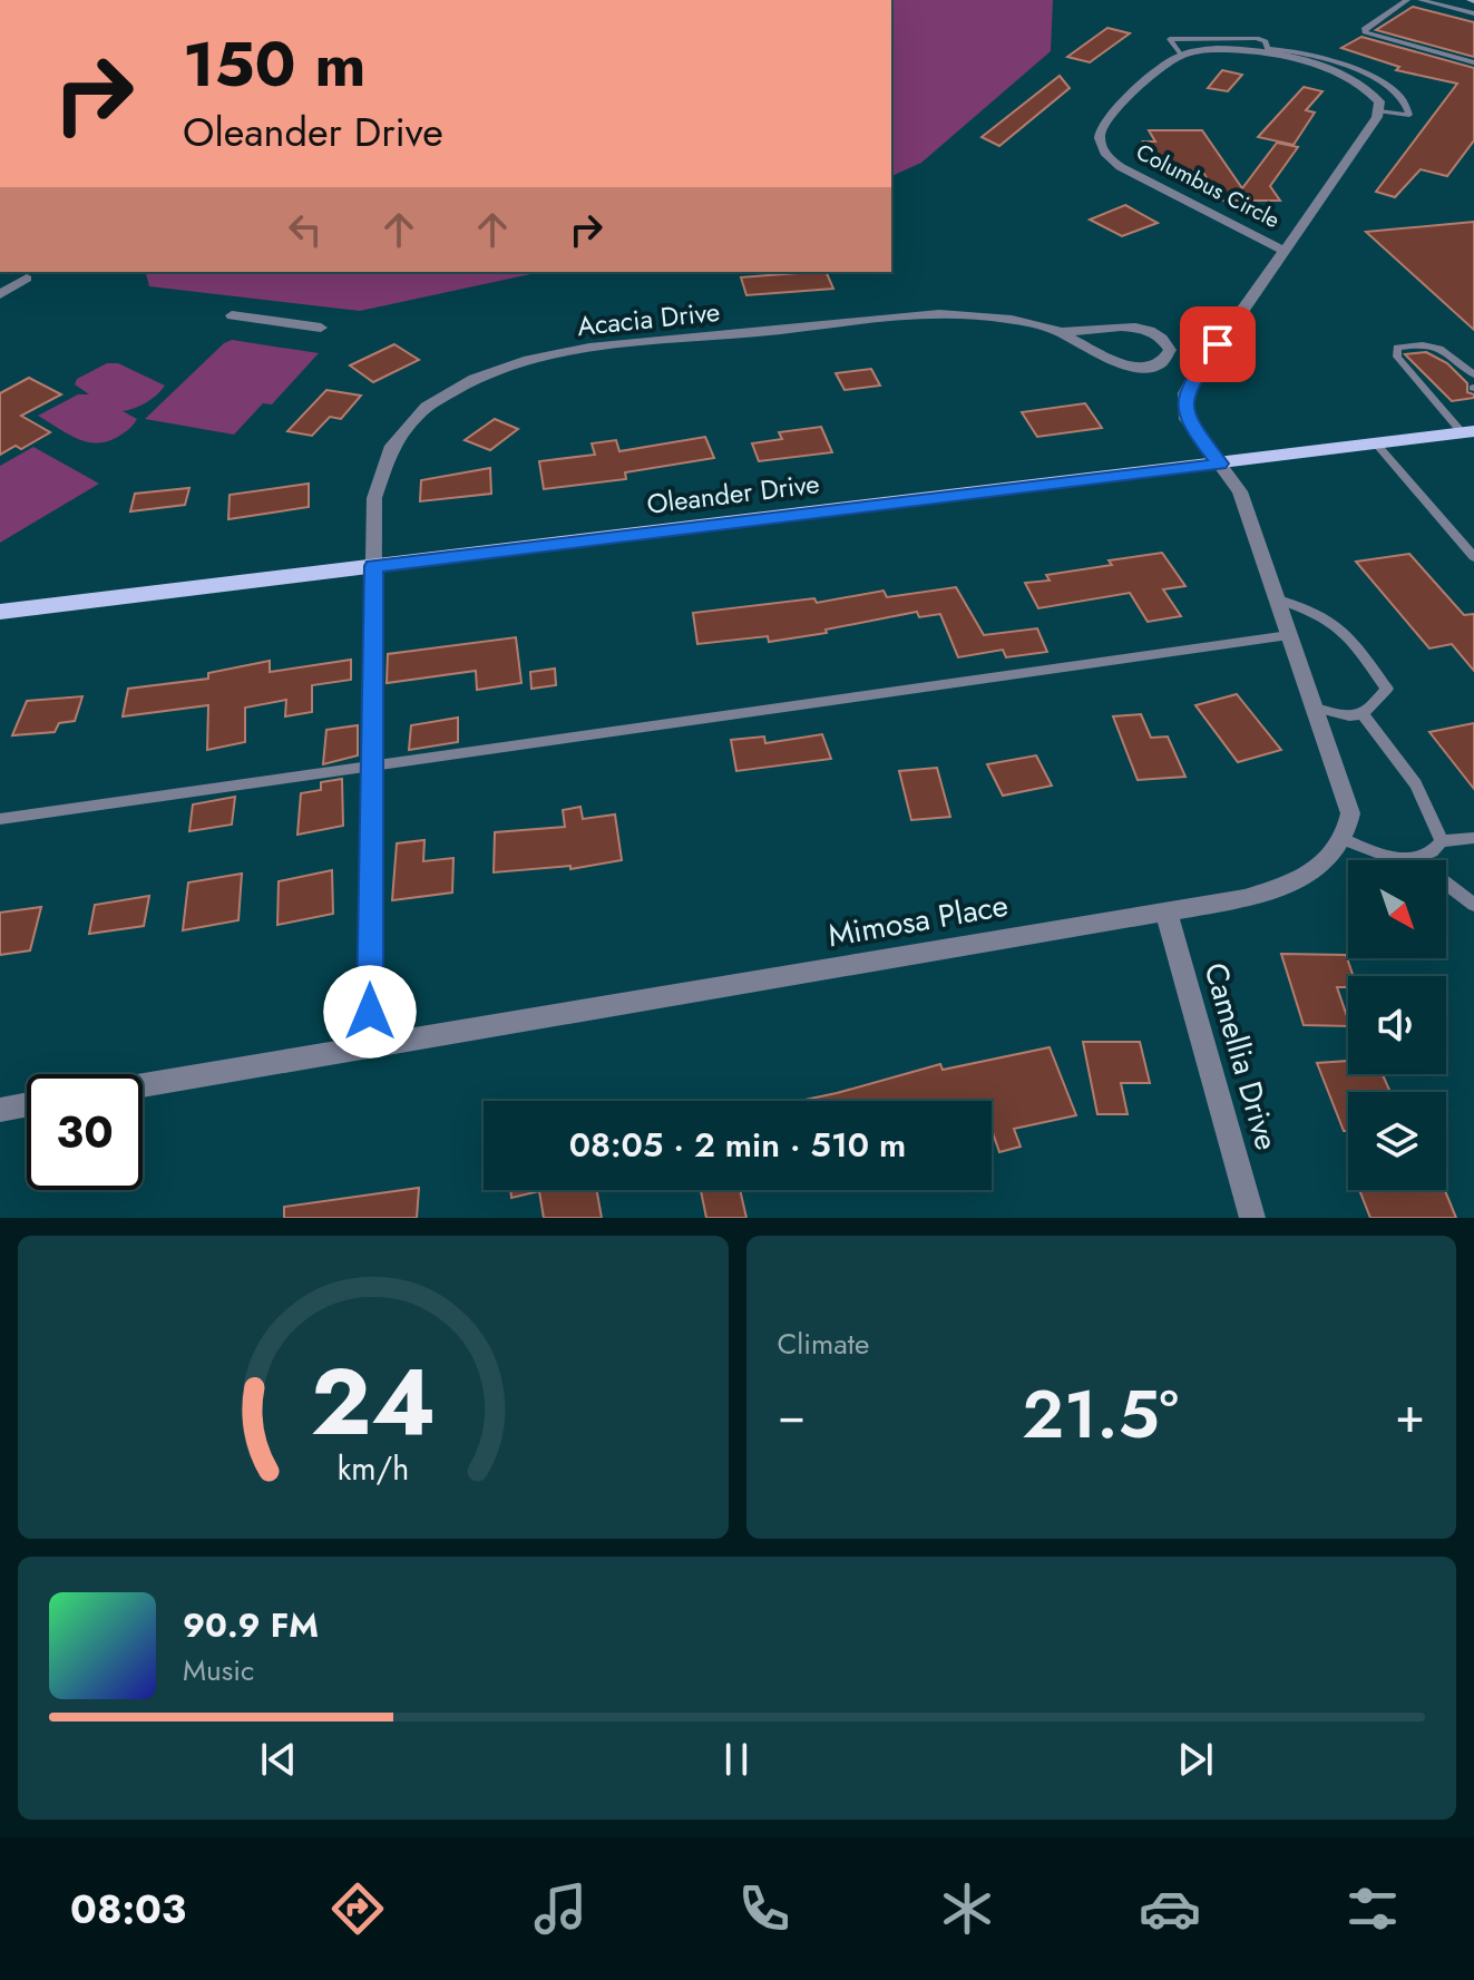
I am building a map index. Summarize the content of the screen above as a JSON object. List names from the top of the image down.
{
  "streets": {
    "main road": ["Oleander Drive"],
    "street": [
      "Columbus Circle",
      "Acacia Drive",
      "Mimosa Place",
      "Camellia Drive"
    ]
  },
  "crossings": [
    ["Columbus Circle", "Oleander Drive"],
    ["Acacia Drive", "Oleander Drive"],
    ["Acacia Drive", "Mimosa Place"],
    ["Mimosa Place", "Camellia Drive"]
  ],
  "north": "bottom right",
  "page": {
    "turn": ["150 m", "Oleander Drive"],
    "limit": "30",
    "trip": "08:05 · 2 min · 510 m",
    "tile": "Climate",
    "heat": ["−", "21.5°", "+"],
    "song": ["90.9 FM", "Music"],
    "tabs": "08:03",
    "gauge": ["24", "km/h"]
  }
}
